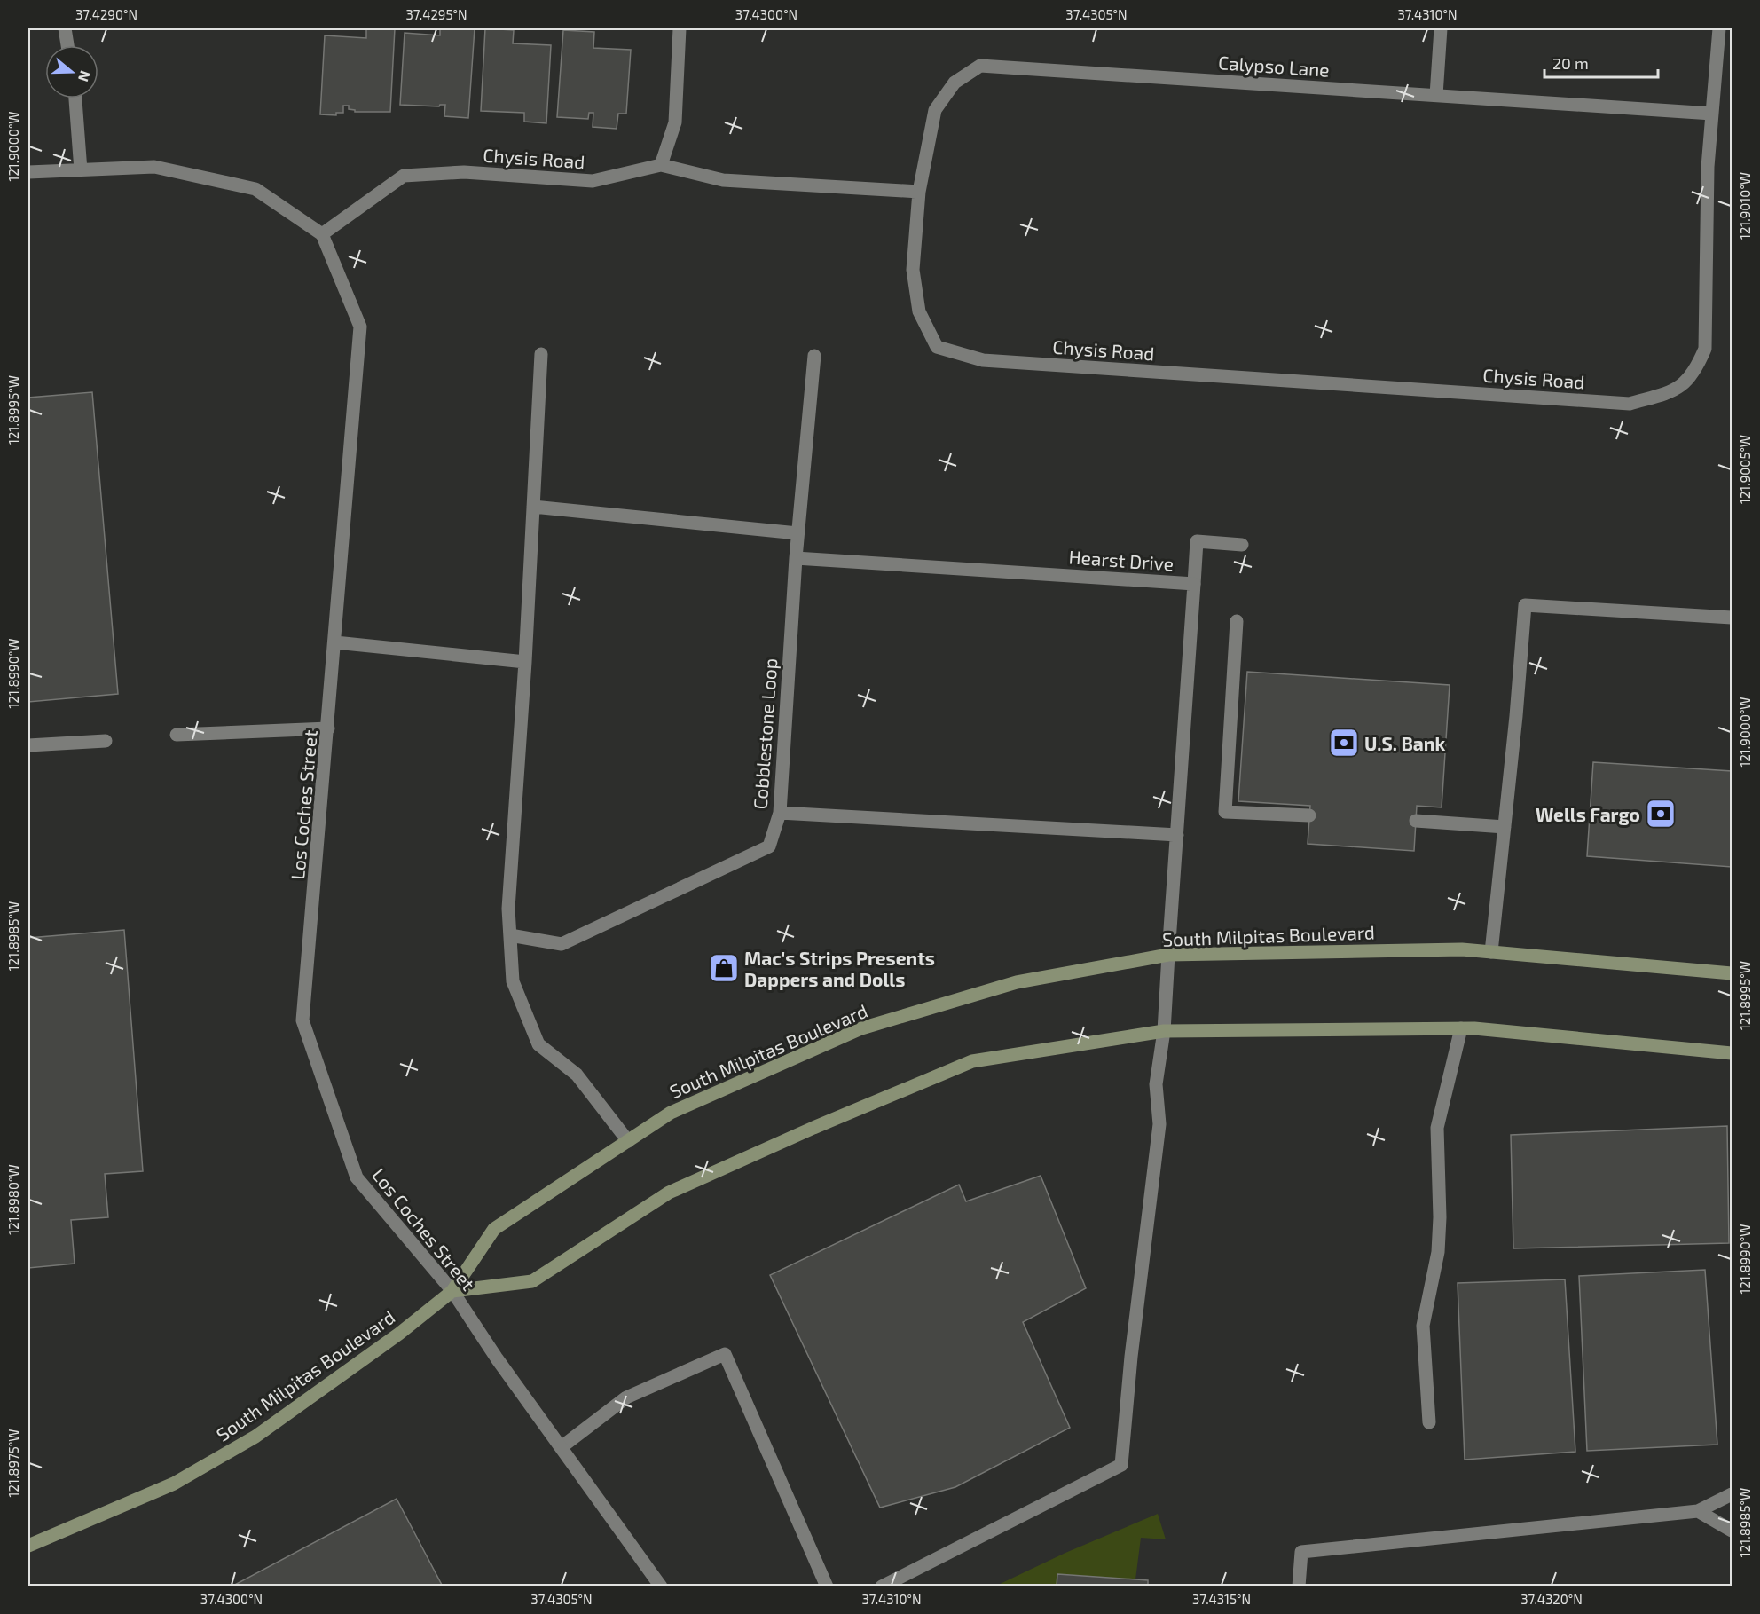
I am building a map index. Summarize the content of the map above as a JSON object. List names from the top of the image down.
{
  "streets": {
    "main road": ["South Milpitas Boulevard"],
    "street": [
      "Calypso Lane",
      "Chysis Road",
      "Hearst Drive",
      "Cobblestone Loop",
      "Los Coches Street"
    ]
  },
  "crossings": [
    ["Calypso Lane", "Chysis Road"],
    ["Chysis Road", "Los Coches Street"],
    ["Hearst Drive", "Cobblestone Loop"],
    ["Hearst Drive", "South Milpitas Boulevard"],
    ["Los Coches Street", "South Milpitas Boulevard"]
  ],
  "places": {
    "bank": ["U.S. Bank", "Wells Fargo"],
    "shop": ["Mac's Strips Presents Dappers and Dolls"]
  },
  "scale_bar": "20 m",
  "north": "right",
  "coordinates": [
    "37.4290°N",
    "37.4295°N",
    "37.4300°N",
    "37.4305°N",
    "37.4310°N",
    "121.9000°W",
    "121.9010°W",
    "121.8995°W",
    "121.9005°W",
    "121.8990°W",
    "121.8985°W",
    "121.8980°W",
    "121.8975°W",
    "37.4315°N",
    "37.4320°N"
  ]
}
